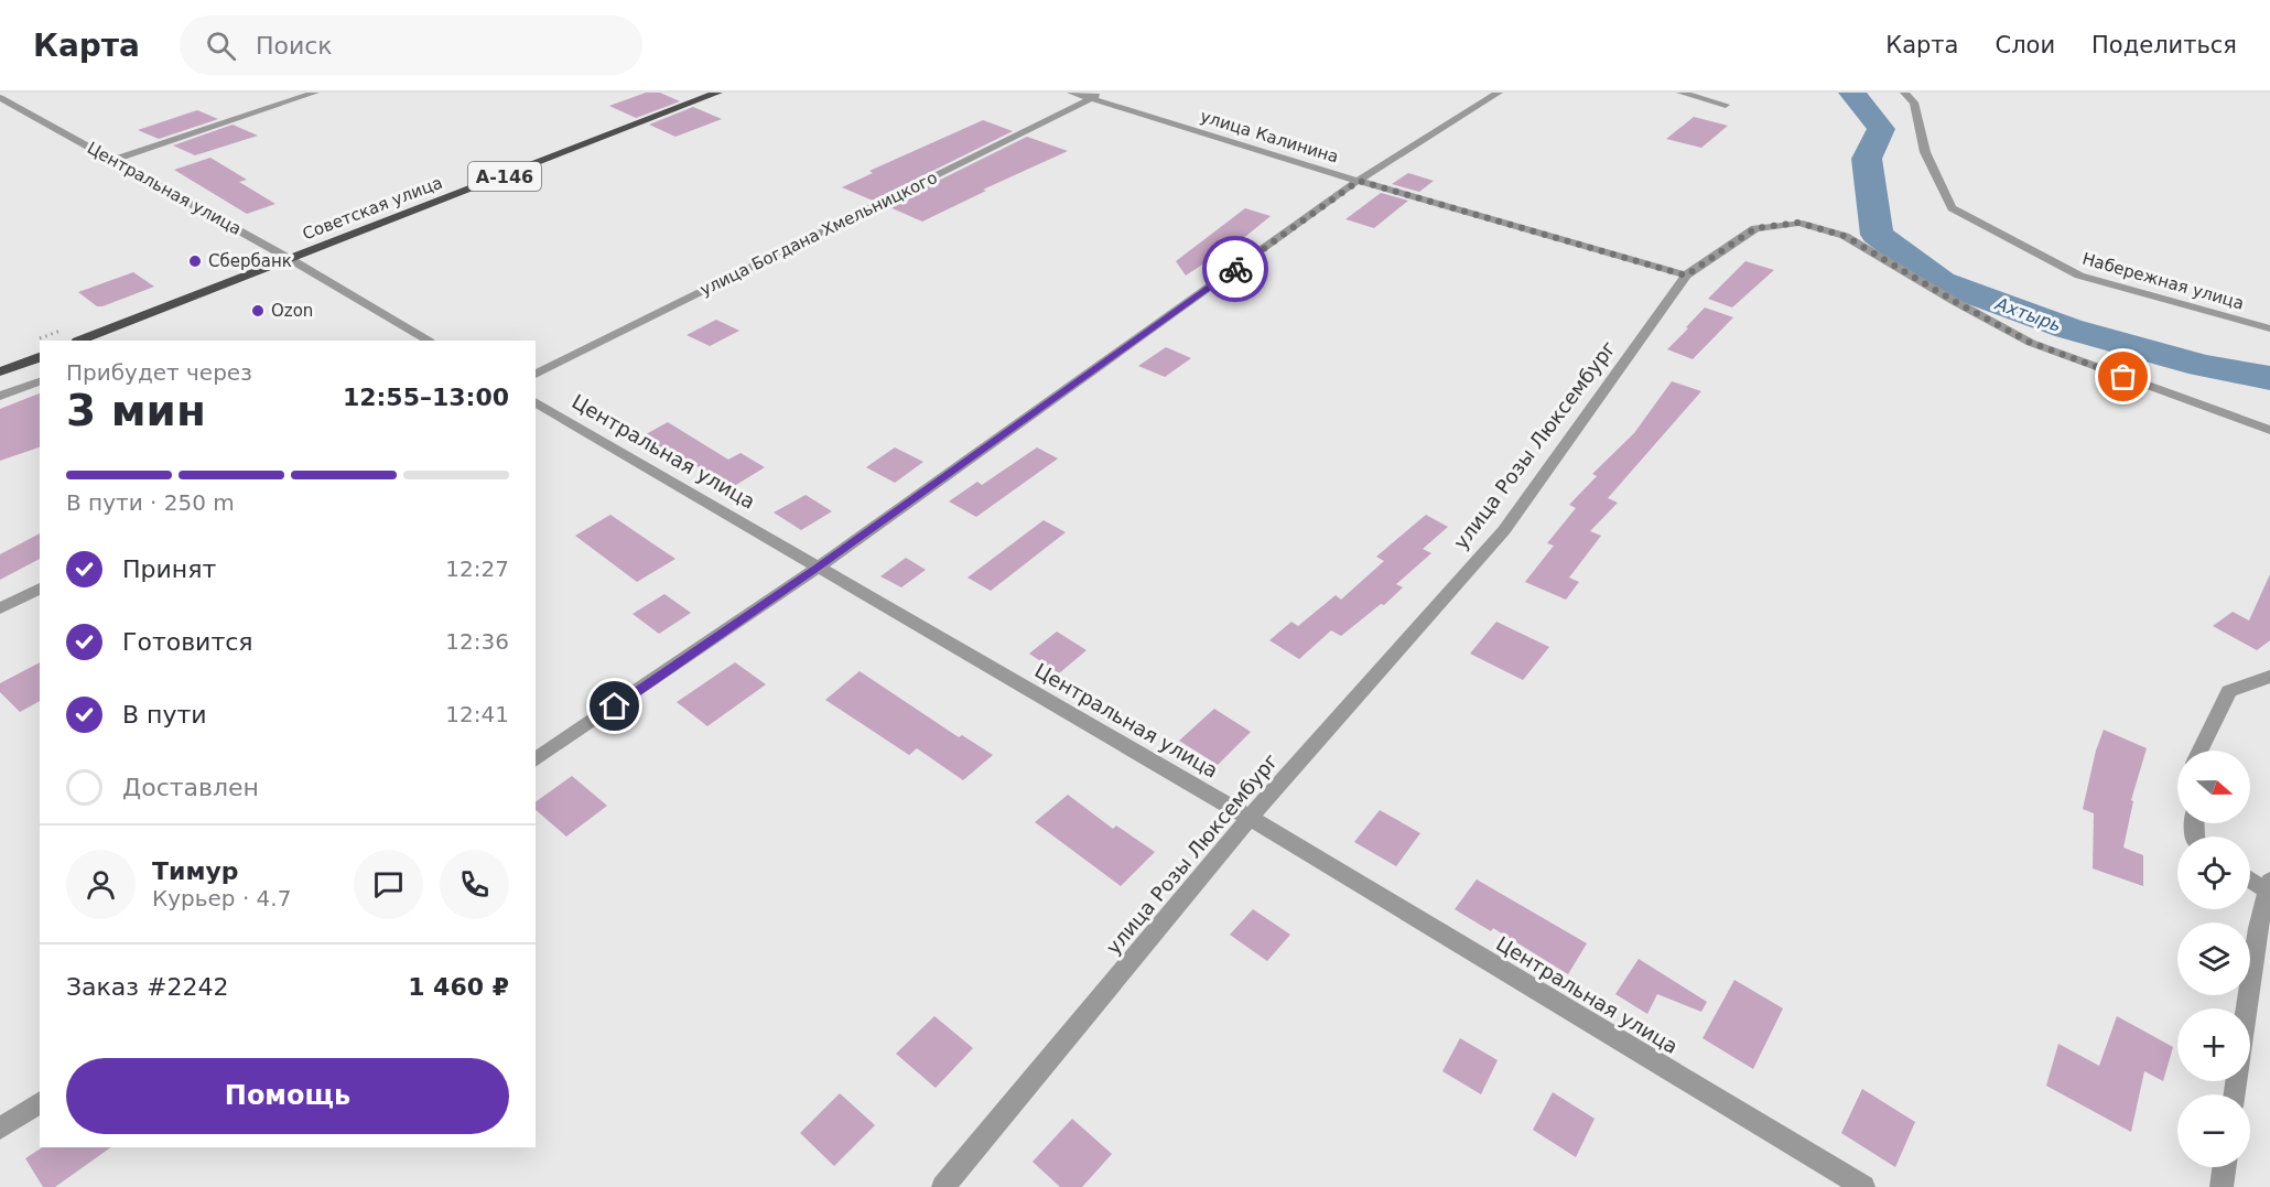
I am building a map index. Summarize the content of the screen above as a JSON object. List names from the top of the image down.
{
  "streets": {
    "highway": ["А-146", "Советская улица"],
    "street": [
      "улица Калинина",
      "Центральная улица",
      "улица Богдана Хмельницкого",
      "Набережная улица",
      "улица Розы Люксембург"
    ]
  },
  "crossings": [
    ["улица Калинина", "улица Богдана Хмельницкого"],
    ["улица Калинина", "улица Розы Люксембург"],
    ["Центральная улица", "Советская улица"],
    ["Центральная улица", "улица Розы Люксембург"]
  ],
  "water": ["Ахтырь"],
  "places": ["Сбербанк", "Ozon"],
  "north": "right",
  "page": {
    "header": "Карта",
    "search": "Поиск",
    "nav": ["Карта", "Слои", "Поделиться"],
    "heading": ["3 мин", "Прибудет через", "12:55–13:00"],
    "panel": [
      "Тимур",
      "Курьер · 4.7",
      "Заказ #2242",
      "1 460 ₽"
    ],
    "bar": "В пути · 250 m",
    "list": [
      ["Принят", "12:27"],
      ["Готовится", "12:36"],
      ["В пути", "12:41"],
      "Доставлен"
    ],
    "map_buttons": ["+", "−"],
    "buttons": "Помощь"
  }
}
